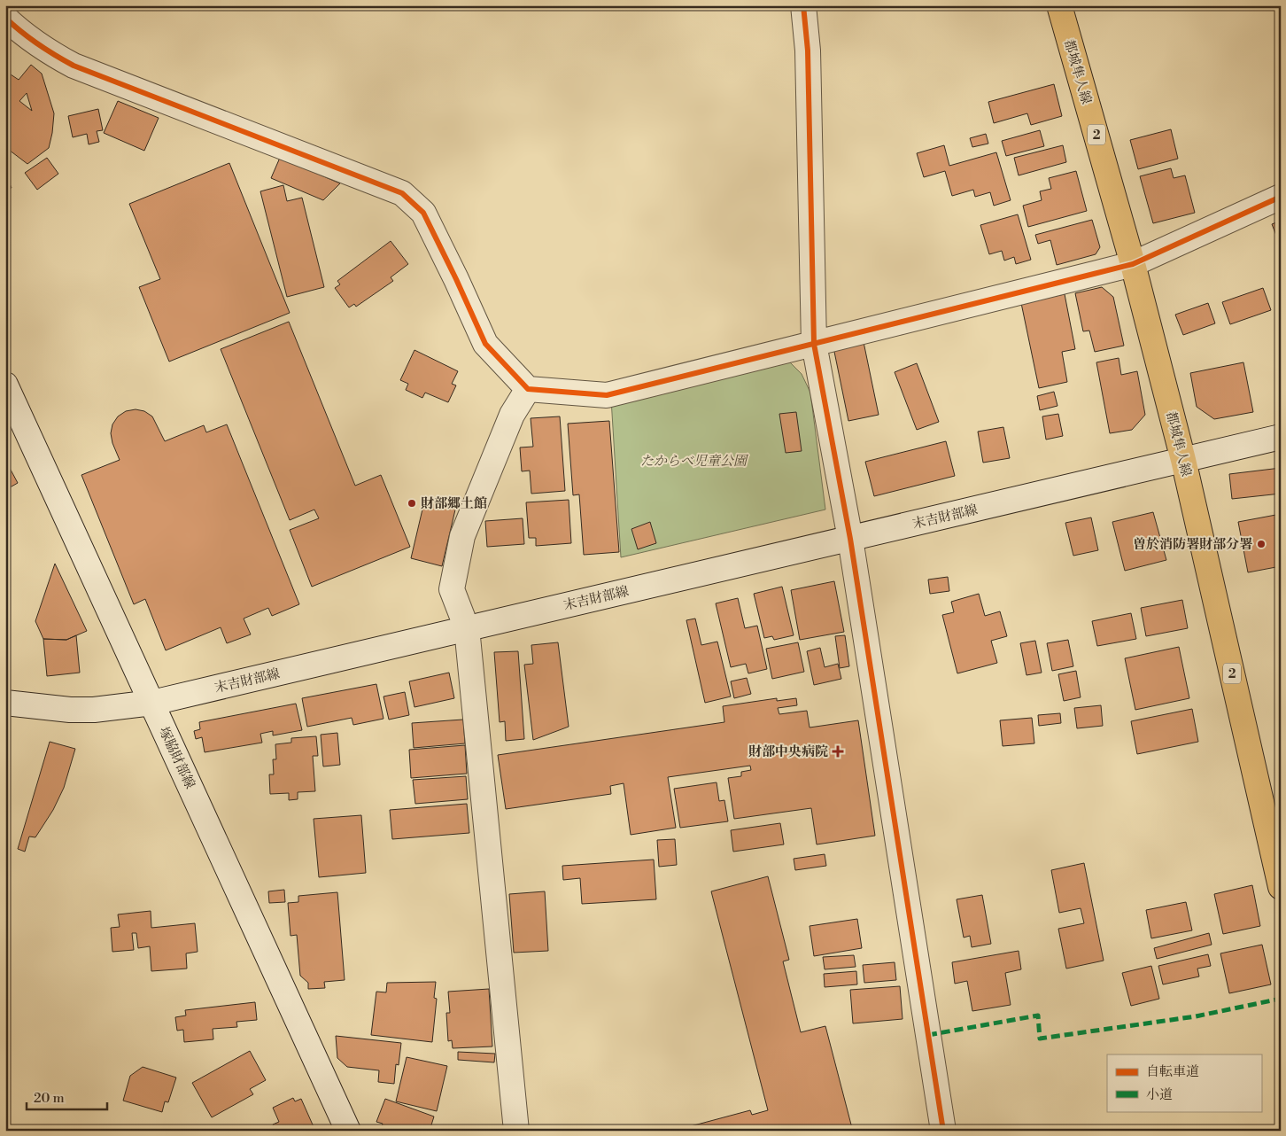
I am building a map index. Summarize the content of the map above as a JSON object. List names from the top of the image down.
{
  "streets": {
    "main road": ["都城隼人線", "2"],
    "street": ["末吉財部線", "塚脇財部線"]
  },
  "crossings": [
    ["都城隼人線", "末吉財部線"],
    ["末吉財部線", "塚脇財部線"]
  ],
  "parks": ["たからべ児童公園"],
  "places": {
    "other": ["財部郷土館", "曽於消防署財部分署"],
    "health": ["財部中央病院"]
  },
  "legend": ["自転車道", "小道"],
  "scale_bar": "20 m"
}
